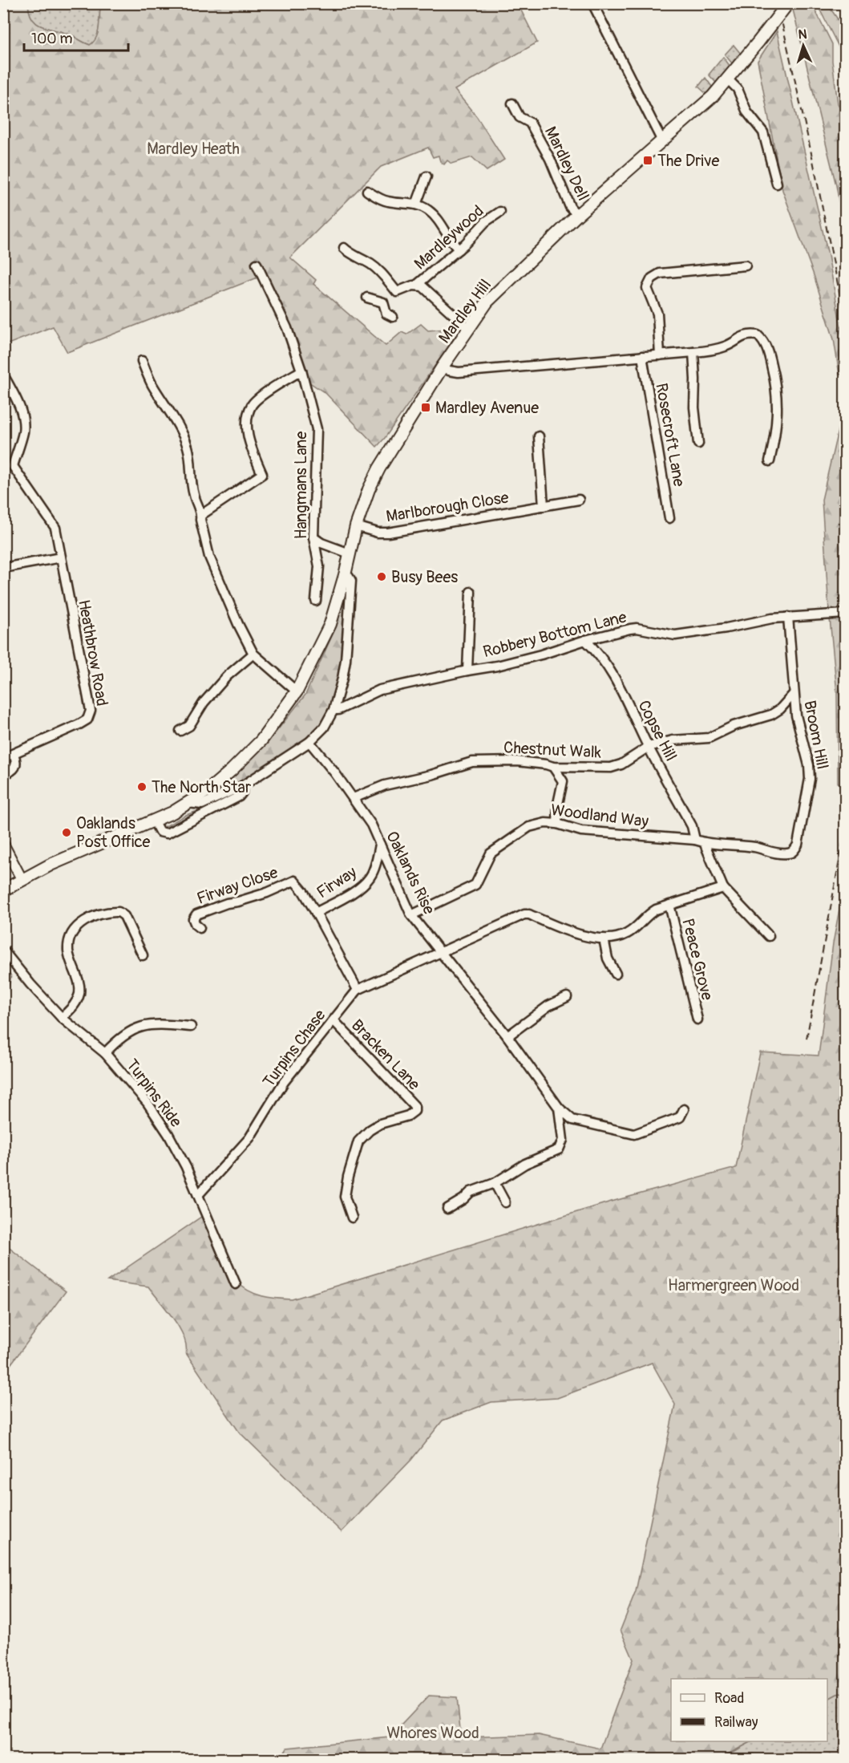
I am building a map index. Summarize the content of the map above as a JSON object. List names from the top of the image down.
{
  "streets": {
    "main road": ["Mardley Hill"],
    "street": [
      "Mardley Dell",
      "Mardleywood",
      "Rosecroft Lane",
      "Hangmans Lane",
      "Marlborough Close",
      "Robbery Bottom Lane",
      "Heathbrow Road",
      "Copse Hill",
      "Broom Hill",
      "Chestnut Walk",
      "Woodland Way",
      "Oaklands Rise",
      "Firway",
      "Firway Close",
      "Peace Grove",
      "Turpins Chase",
      "Bracken Lane",
      "Turpins Ride"
    ]
  },
  "crossings": [
    ["Mardley Dell", "Mardley Hill"],
    ["Mardleywood", "Mardley Hill"],
    ["Mardley Hill", "Marlborough Close"],
    ["Robbery Bottom Lane", "Copse Hill"],
    ["Robbery Bottom Lane", "Broom Hill"],
    ["Copse Hill", "Chestnut Walk"],
    ["Copse Hill", "Woodland Way"],
    ["Broom Hill", "Chestnut Walk"],
    ["Broom Hill", "Woodland Way"],
    ["Chestnut Walk", "Oaklands Rise"],
    ["Woodland Way", "Oaklands Rise"],
    ["Oaklands Rise", "Firway"],
    ["Oaklands Rise", "Turpins Chase"],
    ["Firway", "Firway Close"],
    ["Firway", "Turpins Chase"],
    ["Turpins Chase", "Bracken Lane"],
    ["Turpins Chase", "Turpins Ride"]
  ],
  "parks": ["Mardley Heath", "Harmergreen Wood", "Whores Wood"],
  "places": {
    "transit": ["The Drive", "Mardley Avenue"],
    "other": ["Busy Bees", "The North Star", "Oaklands Post Office"]
  },
  "legend": ["Road", "Railway"],
  "scale_bar": "100 m",
  "north": "top"
}
